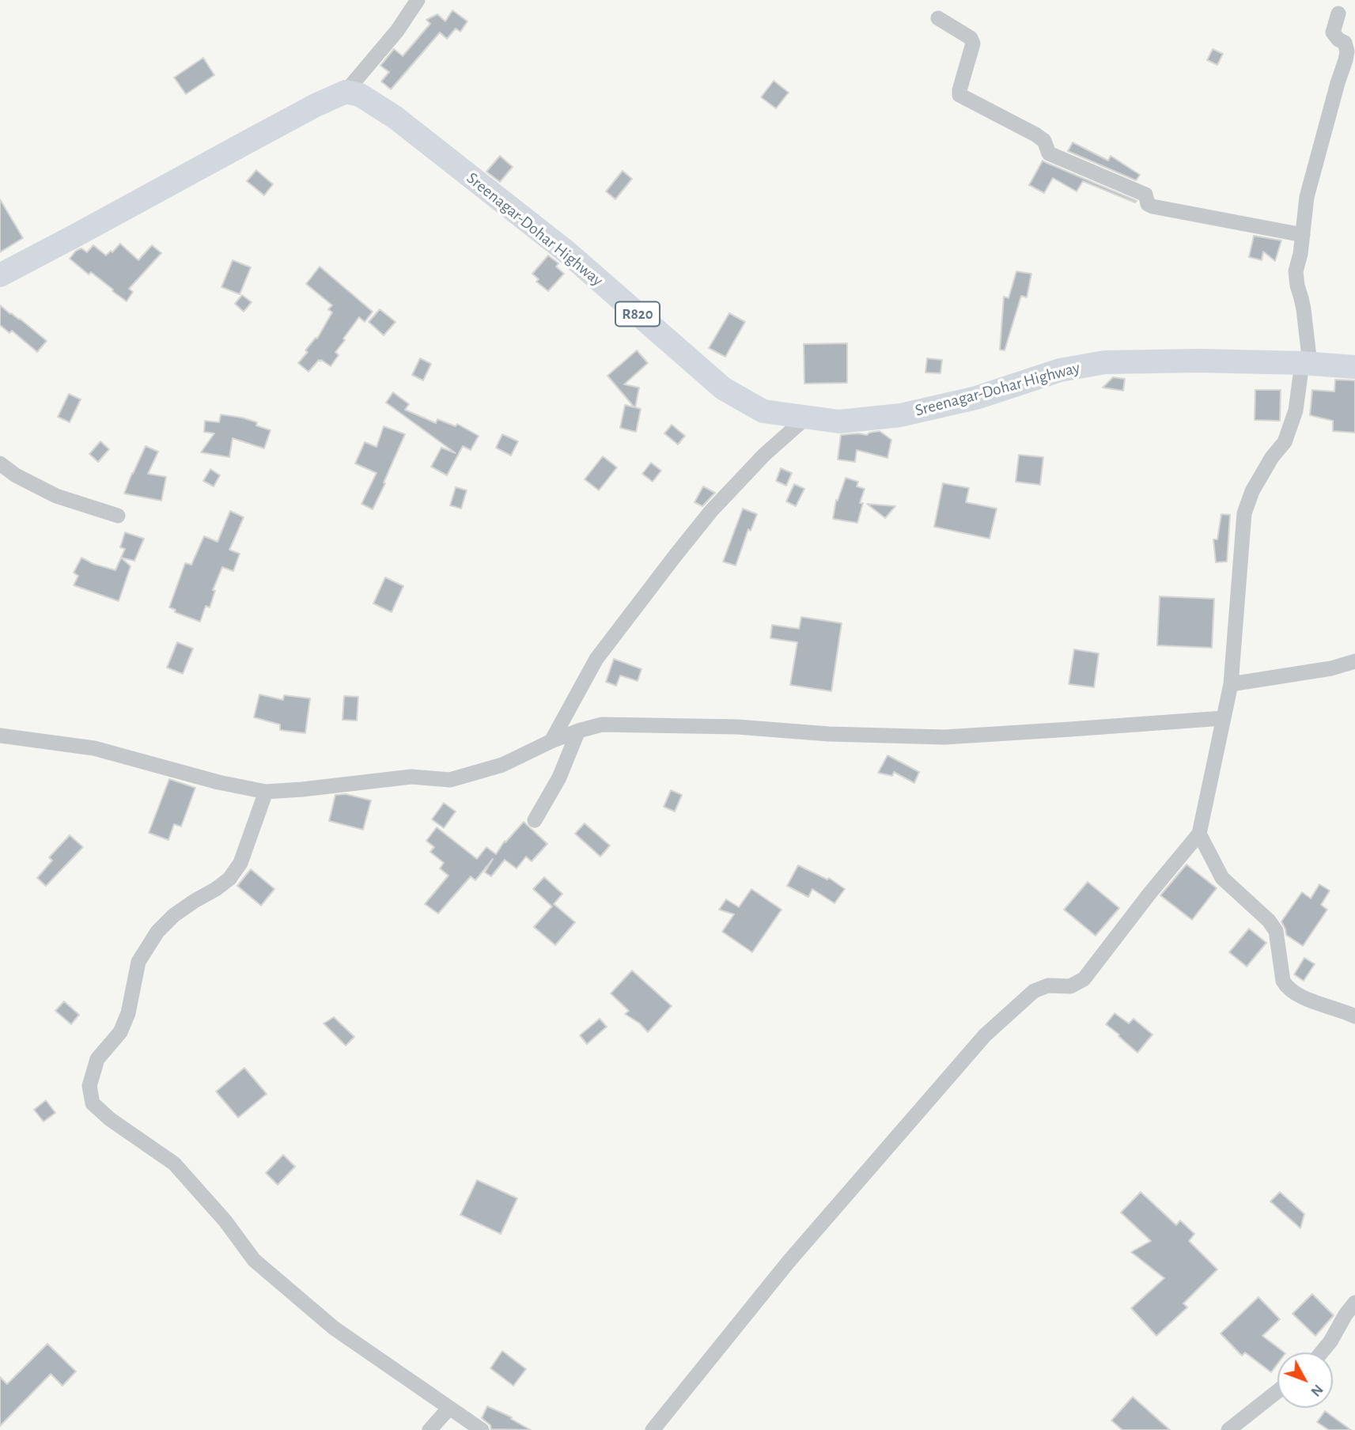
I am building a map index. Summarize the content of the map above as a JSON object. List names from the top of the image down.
{
  "streets": {
    "main road": ["Sreenagar-Dohar Highway", "R820"]
  },
  "north": "bottom right"
}
